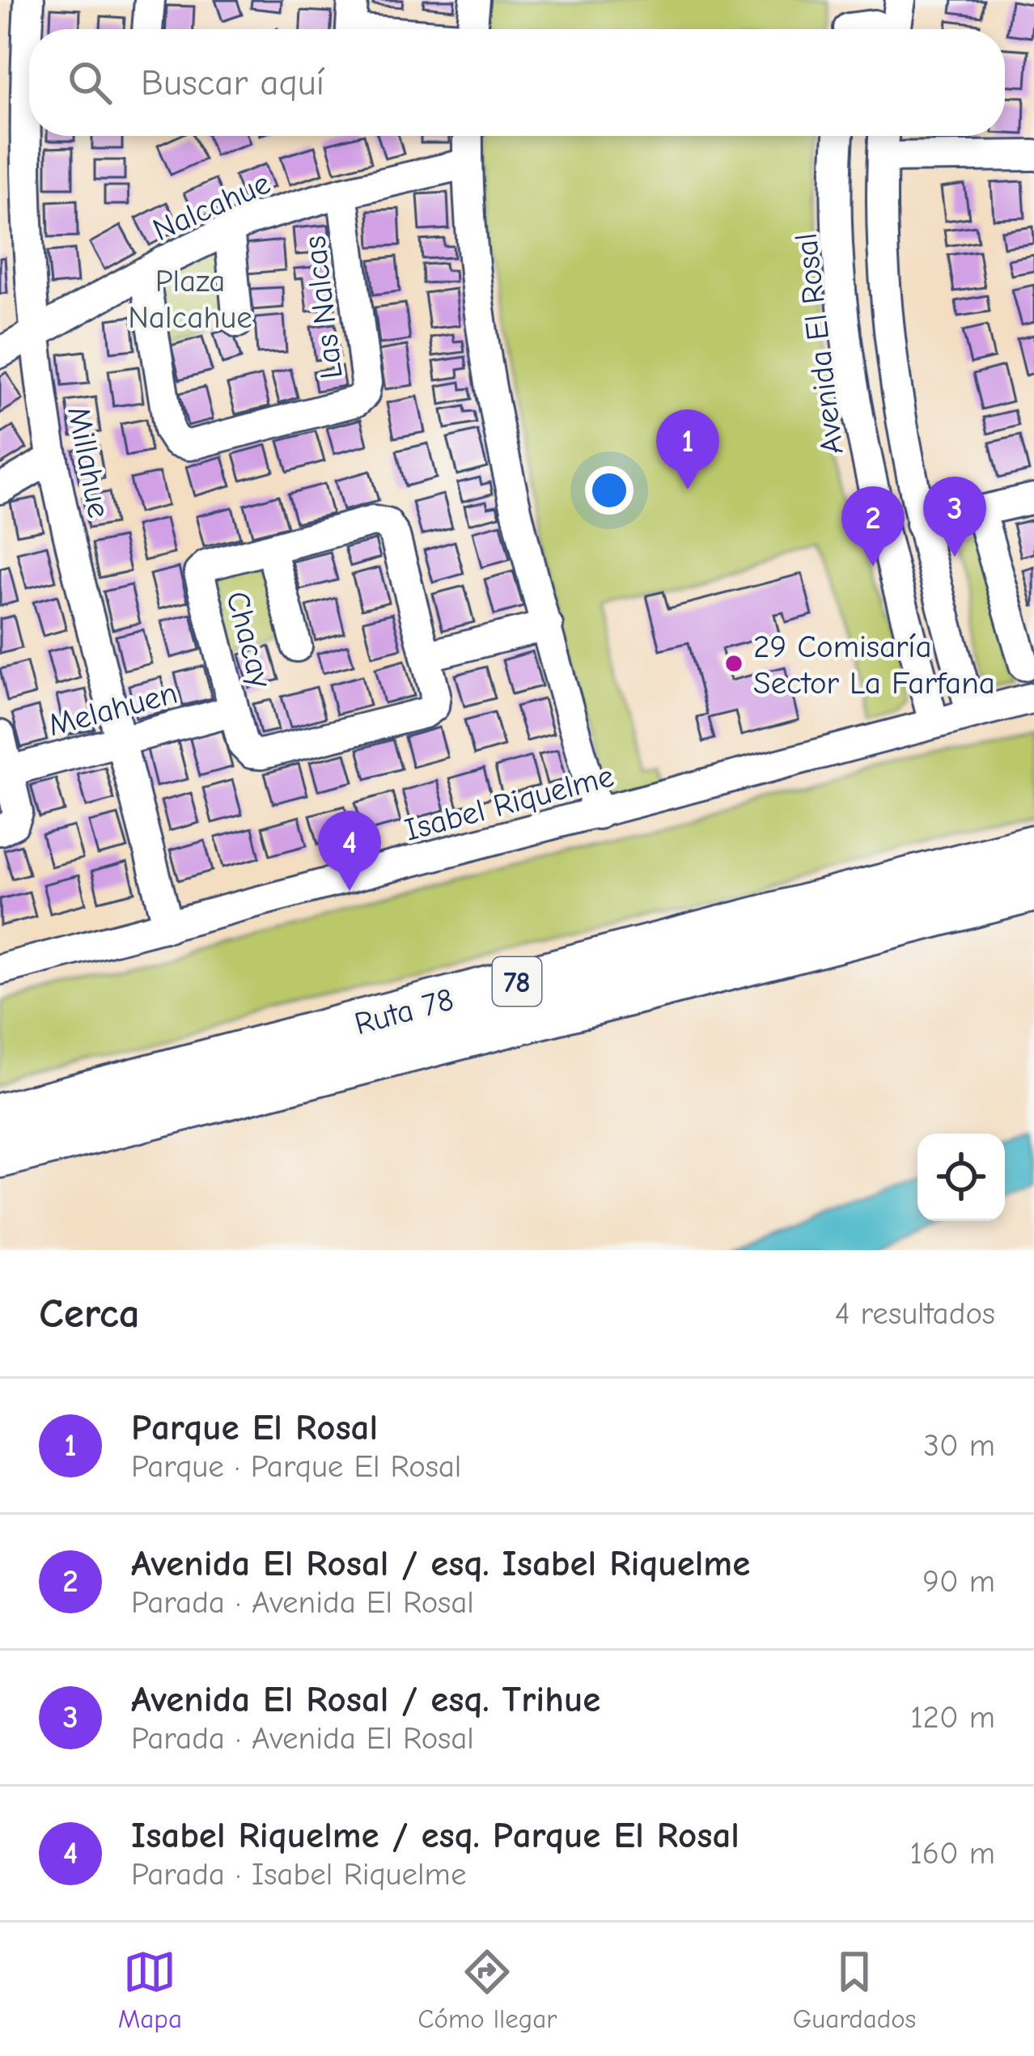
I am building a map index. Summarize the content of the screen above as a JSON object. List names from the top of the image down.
{
  "streets": {
    "highway": ["78", "Ruta 78"],
    "street": [
      "Nalcahue",
      "Las Nalcas",
      "Avenida El Rosal",
      "Millahue",
      "Chacay",
      "Melahuen",
      "Isabel Riquelme"
    ]
  },
  "crossings": [
    ["Nalcahue", "Las Nalcas"],
    ["Nalcahue", "Millahue"],
    ["Avenida El Rosal", "Isabel Riquelme"],
    ["Millahue", "Melahuen"],
    ["Millahue", "Isabel Riquelme"],
    ["Chacay", "Melahuen"]
  ],
  "parks": ["Plaza Nalcahue"],
  "places": ["29 Comisaría Sector La Farfana"],
  "page": {
    "search": "Buscar aquí",
    "pins": [
      "1",
      "3",
      "2",
      "4"
    ],
    "heading": ["Cerca", "4 resultados"],
    "list": [
      {
        "mark": "1",
        "name": "Parque El Rosal",
        "note": "Parque · Parque El Rosal",
        "value": "30 m"
      },
      {
        "mark": "2",
        "name": "Avenida El Rosal / esq. Isabel Riquelme",
        "note": "Parada · Avenida El Rosal",
        "value": "90 m"
      },
      {
        "mark": "3",
        "name": "Avenida El Rosal / esq. Trihue",
        "note": "Parada · Avenida El Rosal",
        "value": "120 m"
      },
      {
        "mark": "4",
        "name": "Isabel Riquelme / esq. Parque El Rosal",
        "note": "Parada · Isabel Riquelme",
        "value": "160 m"
      }
    ],
    "nav": ["Mapa", "Cómo llegar", "Guardados"]
  }
}
